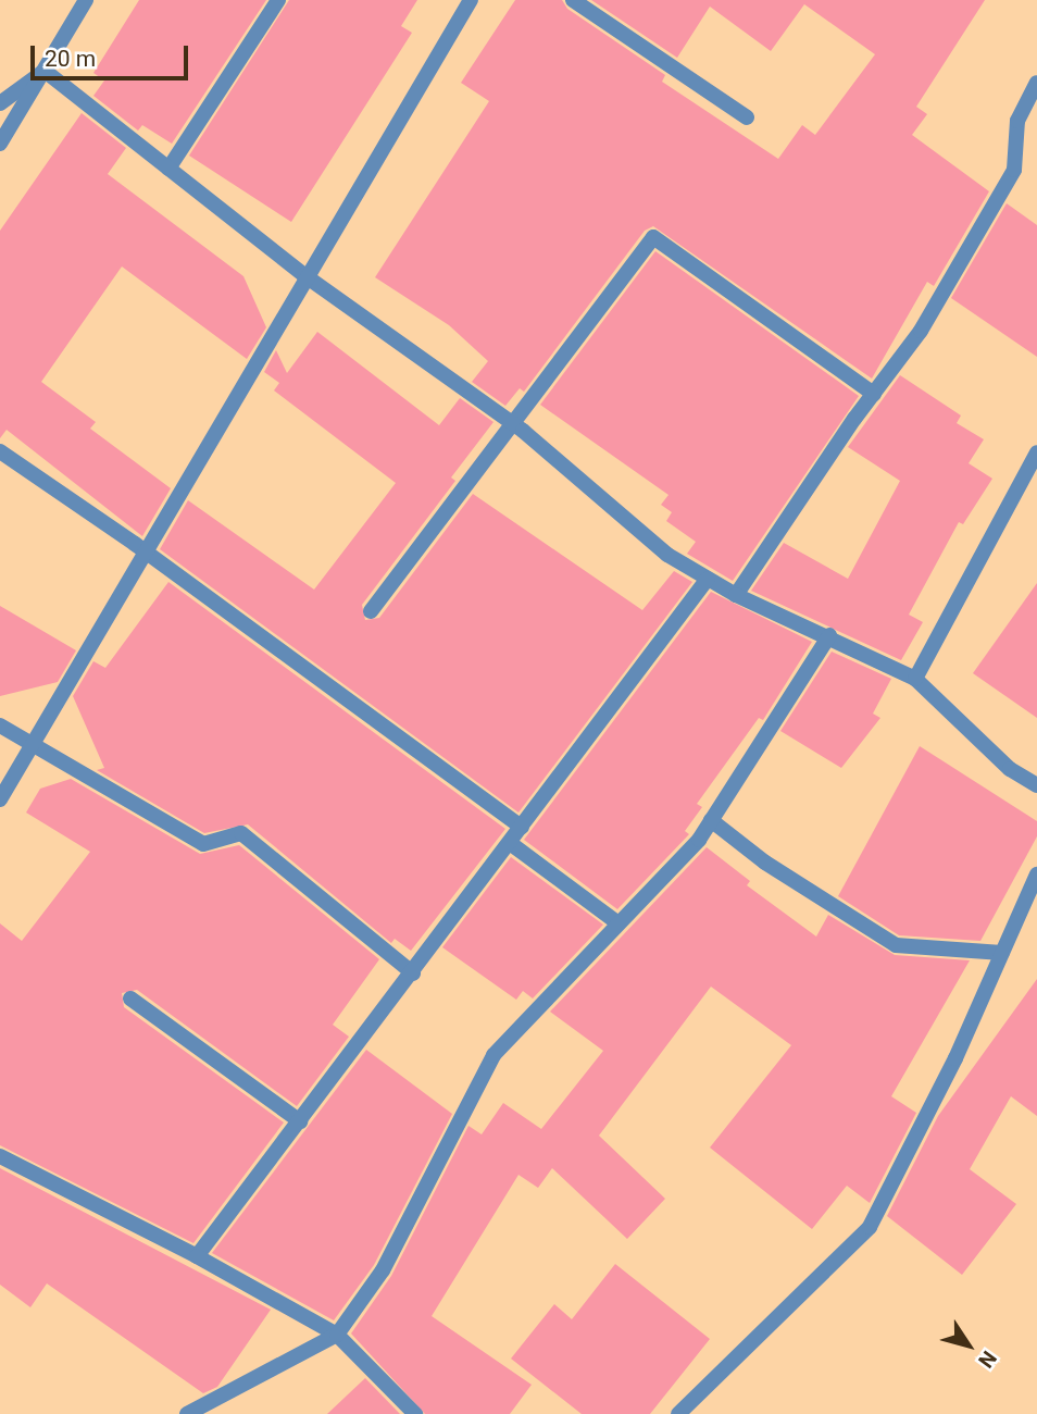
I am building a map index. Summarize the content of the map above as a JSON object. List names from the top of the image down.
{
  "scale_bar": "20 m",
  "north": "bottom right"
}
